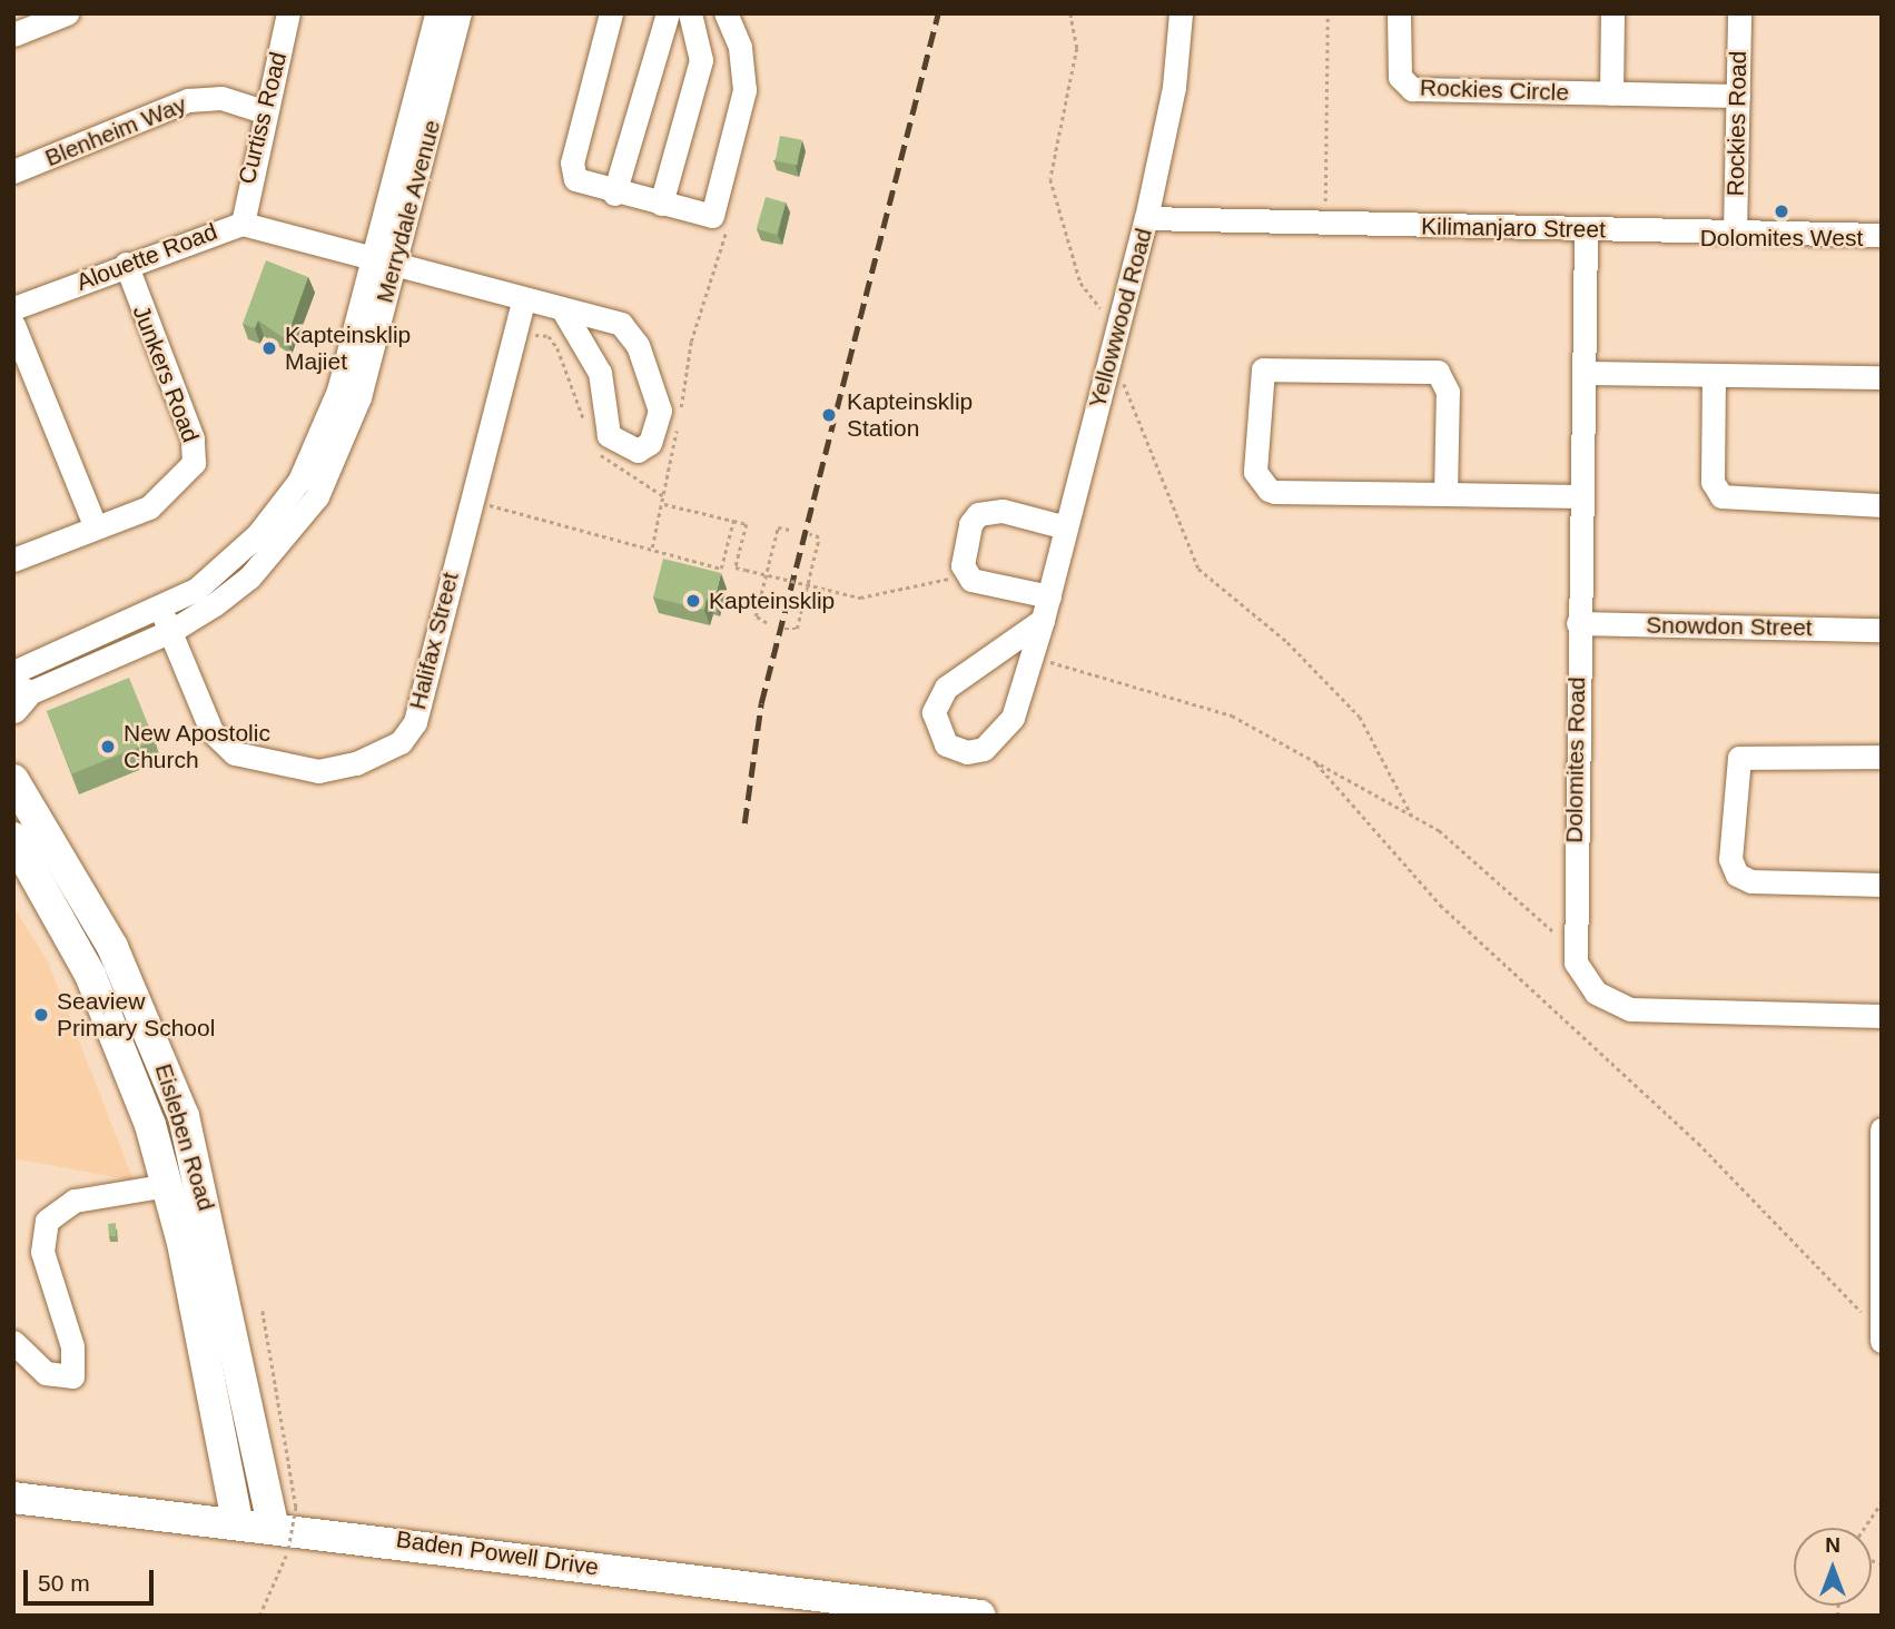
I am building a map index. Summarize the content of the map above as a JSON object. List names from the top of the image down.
{
  "streets": {
    "main road": ["Eisleben Road", "Baden Powell Drive"],
    "street": [
      "Rockies Circle",
      "Curtiss Road",
      "Rockies Road",
      "Blenheim Way",
      "Merrydale Avenue",
      "Kilimanjaro Street",
      "Alouette Road",
      "Yellowwood Road",
      "Junkers Road",
      "Snowdon Street",
      "Halifax Street",
      "Dolomites Road"
    ]
  },
  "crossings": [
    ["Rockies Circle", "Rockies Road"],
    ["Curtiss Road", "Blenheim Way"],
    ["Curtiss Road", "Alouette Road"],
    ["Rockies Road", "Kilimanjaro Street"],
    ["Merrydale Avenue", "Alouette Road"],
    ["Merrydale Avenue", "Halifax Street"],
    ["Kilimanjaro Street", "Yellowwood Road"],
    ["Kilimanjaro Street", "Dolomites Road"],
    ["Alouette Road", "Junkers Road"],
    ["Snowdon Street", "Dolomites Road"],
    ["Eisleben Road", "Baden Powell Drive"]
  ],
  "places": [
    "Dolomites West",
    "Kapteinsklip Majiet",
    "Kapteinsklip Station",
    "Kapteinsklip",
    "New Apostolic Church",
    "Seaview Primary School"
  ],
  "scale_bar": "50 m",
  "north": "top"
}
